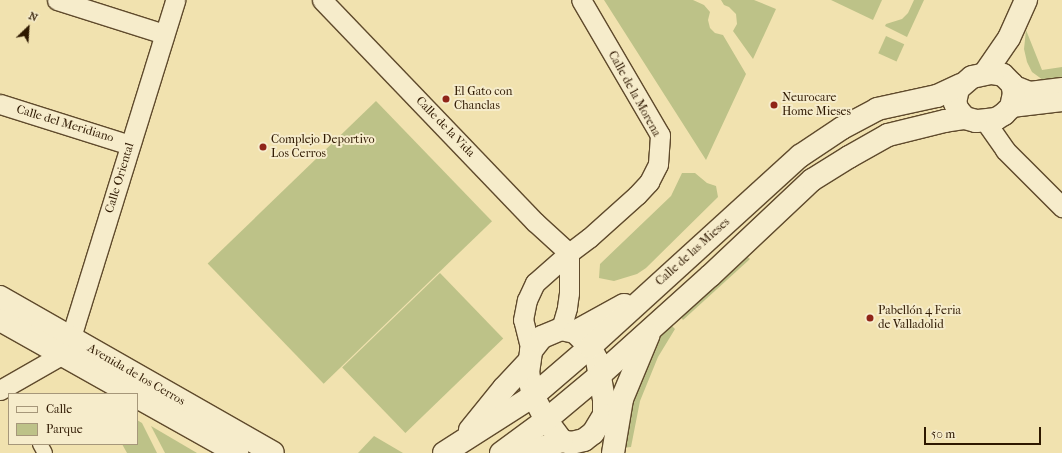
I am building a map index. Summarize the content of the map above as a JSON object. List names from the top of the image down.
{
  "streets": {
    "main road": ["Calle de las Mieses", "Avenida de los Cerros"],
    "street": [
      "Calle de la Morena",
      "Calle del Meridiano",
      "Calle de la Vida",
      "Calle Oriental"
    ]
  },
  "crossings": [
    ["Calle de la Morena", "Calle de la Vida"],
    ["Calle del Meridiano", "Calle Oriental"],
    ["Calle Oriental", "Avenida de los Cerros"]
  ],
  "places": [
    "El Gato con Chanclas",
    "Neurocare Home Mieses",
    "Complejo Deportivo Los Cerros",
    "Pabellón 4 Feria de Valladolid"
  ],
  "legend": ["Calle", "Parque"],
  "scale_bar": "50 m",
  "north": "top right"
}
